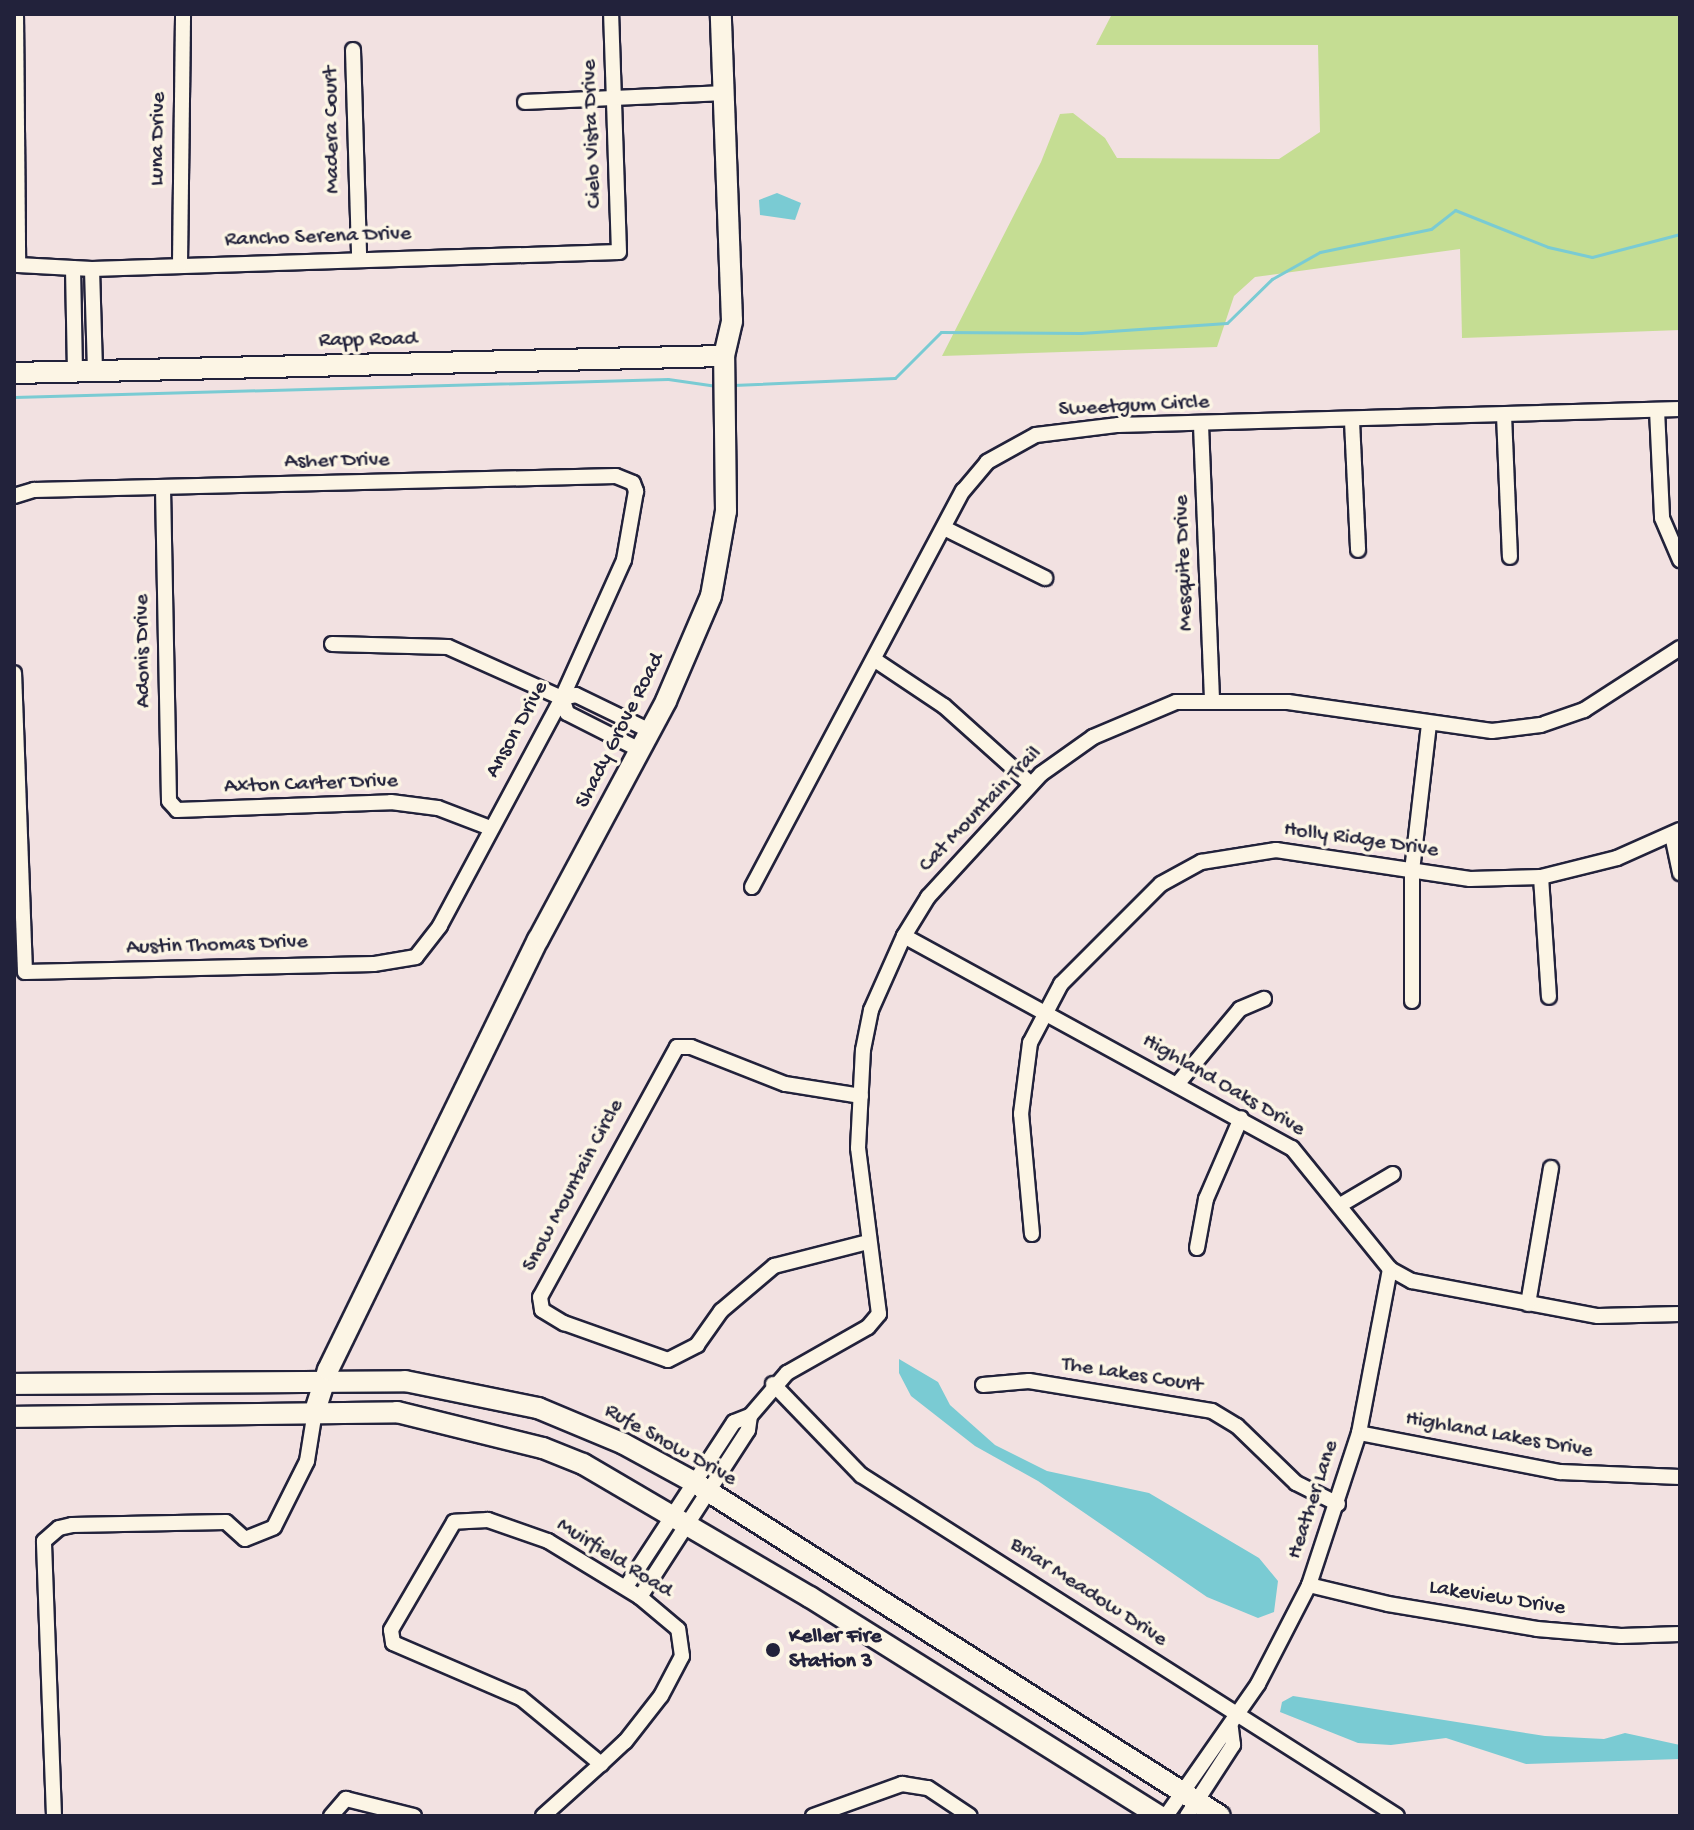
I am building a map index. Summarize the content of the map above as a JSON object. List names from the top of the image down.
{
  "streets": {
    "main road": ["Rapp Road", "Shady Grove Road", "Rufe Snow Drive"],
    "street": [
      "Madera Court",
      "Cielo Vista Drive",
      "Luna Drive",
      "Rancho Serena Drive",
      "Sweetgum Circle",
      "Asher Drive",
      "Mesquite Drive",
      "Adonis Drive",
      "Anson Drive",
      "Axton Carter Drive",
      "Cat Mountain Trail",
      "Holly Ridge Drive",
      "Austin Thomas Drive",
      "Highland Oaks Drive",
      "Snow Mountain Circle",
      "The Lakes Court",
      "Highland Lakes Drive",
      "Heather Lane",
      "Muirfield Road",
      "Briar Meadow Drive",
      "Lakeview Drive"
    ]
  },
  "crossings": [
    ["Madera Court", "Rancho Serena Drive"],
    ["Cielo Vista Drive", "Rancho Serena Drive"],
    ["Luna Drive", "Rancho Serena Drive"],
    ["Rapp Road", "Shady Grove Road"],
    ["Sweetgum Circle", "Mesquite Drive"],
    ["Asher Drive", "Adonis Drive"],
    ["Asher Drive", "Anson Drive"],
    ["Mesquite Drive", "Cat Mountain Trail"],
    ["Adonis Drive", "Axton Carter Drive"],
    ["Anson Drive", "Axton Carter Drive"],
    ["Anson Drive", "Austin Thomas Drive"],
    ["Shady Grove Road", "Rufe Snow Drive"],
    ["Cat Mountain Trail", "Highland Oaks Drive"],
    ["Cat Mountain Trail", "Snow Mountain Circle"],
    ["Cat Mountain Trail", "Rufe Snow Drive"],
    ["Cat Mountain Trail", "Muirfield Road"],
    ["Cat Mountain Trail", "Briar Meadow Drive"],
    ["Holly Ridge Drive", "Highland Oaks Drive"],
    ["Highland Oaks Drive", "Heather Lane"],
    ["The Lakes Court", "Heather Lane"],
    ["Highland Lakes Drive", "Heather Lane"],
    ["Rufe Snow Drive", "Heather Lane"],
    ["Heather Lane", "Briar Meadow Drive"],
    ["Heather Lane", "Lakeview Drive"]
  ],
  "places": ["Keller Fire Station 3"]
}
